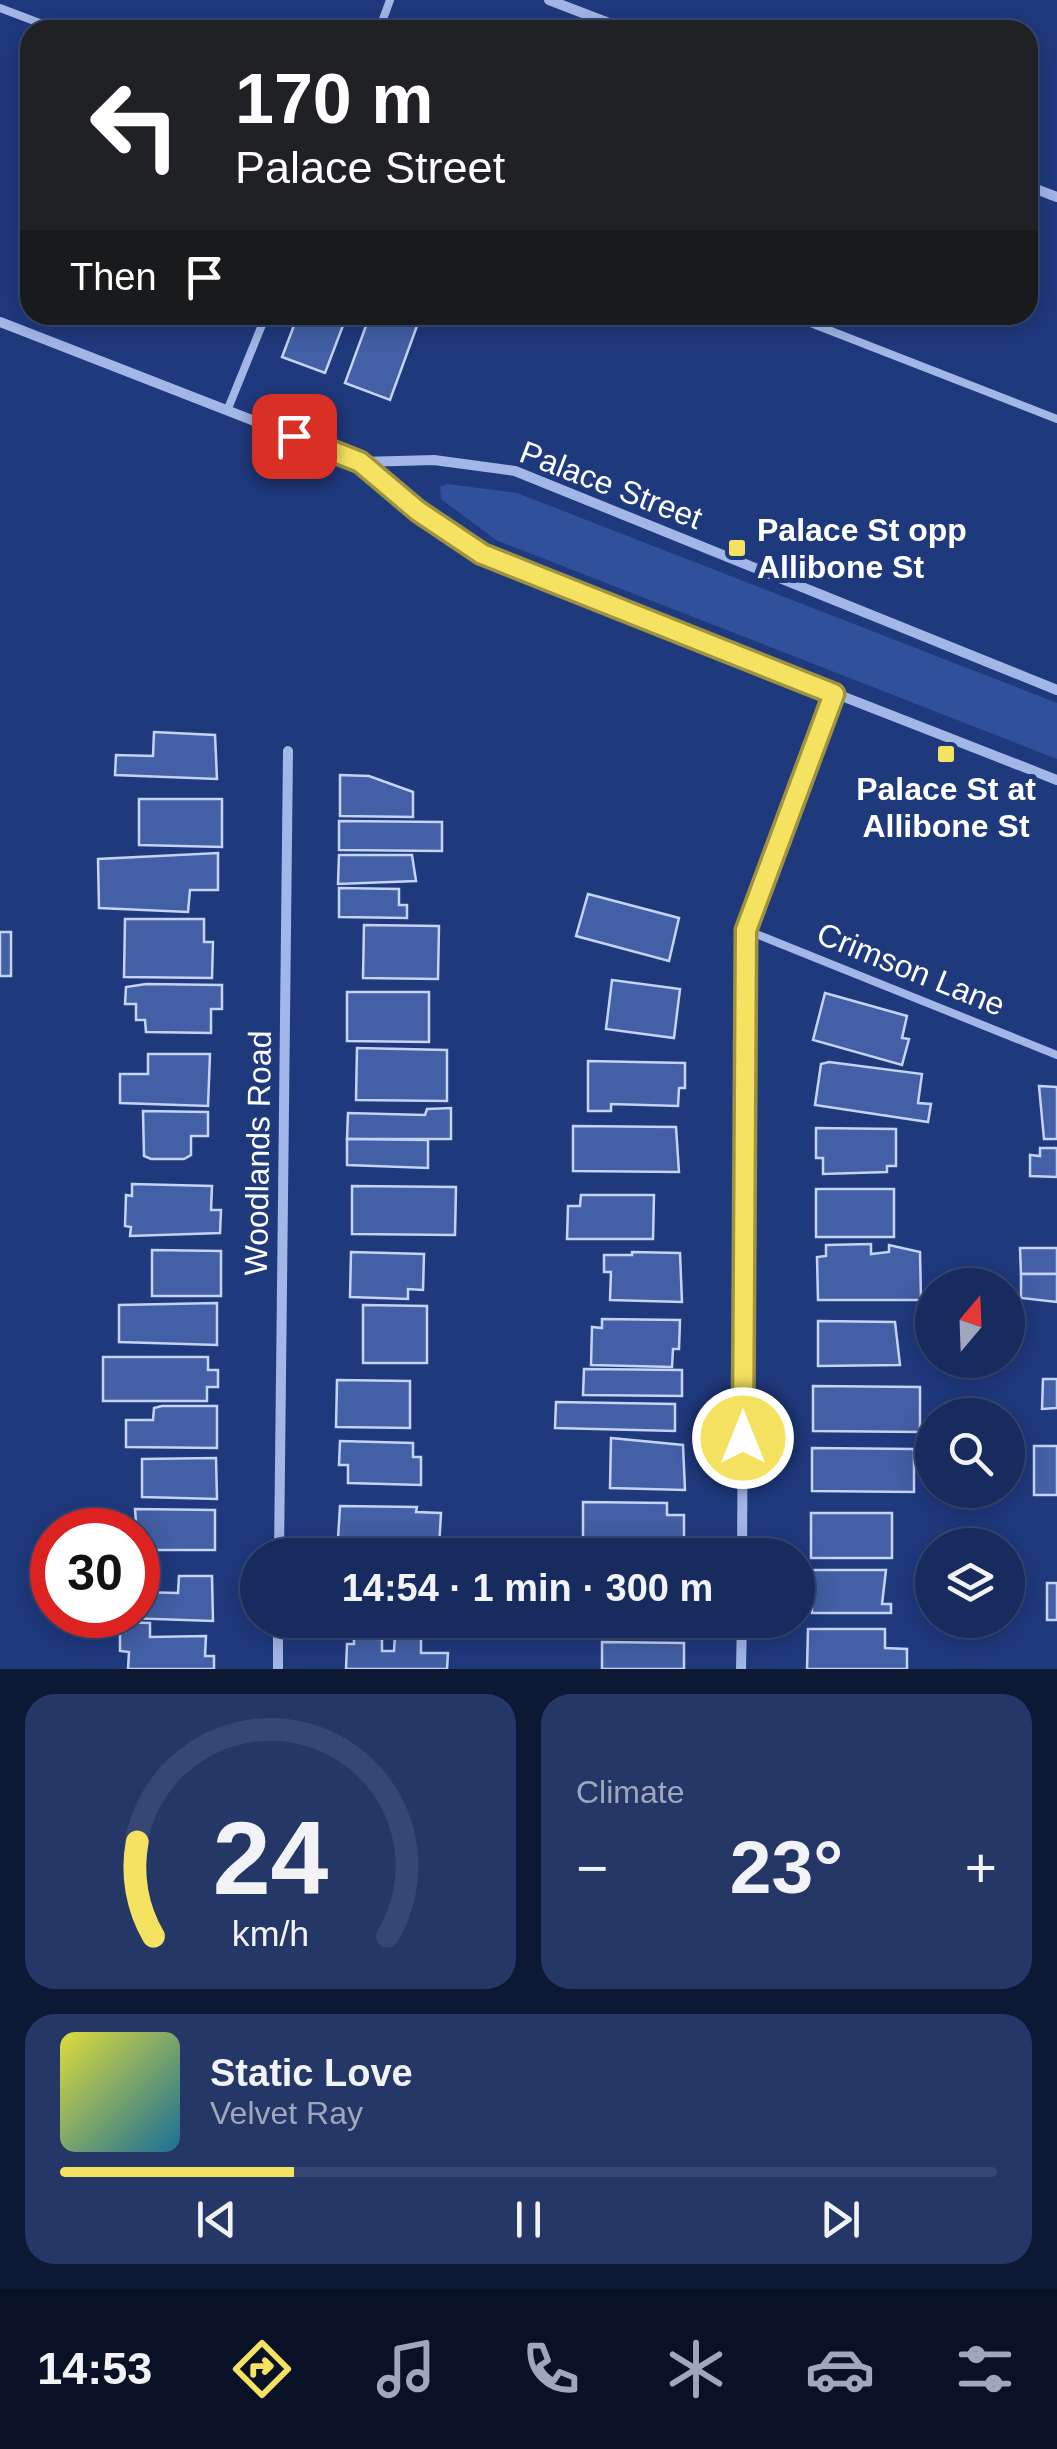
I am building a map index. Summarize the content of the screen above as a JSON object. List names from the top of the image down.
{
  "streets": {
    "street": ["Palace Street", "Woodlands Road"],
    "lane": ["Crimson Lane"]
  },
  "places": {
    "transit": ["Palace St opp Allibone St", "Palace St at Allibone St"]
  },
  "north": "top",
  "page": {
    "turn": ["170 m", "Palace Street"],
    "then": "Then",
    "limit": "30",
    "trip": "14:54 · 1 min · 300 m",
    "tile": "Climate",
    "heat": ["−", "23°", "+"],
    "song": ["Static Love", "Velvet Ray"],
    "tabs": "14:53",
    "gauge": ["24", "km/h"]
  }
}
